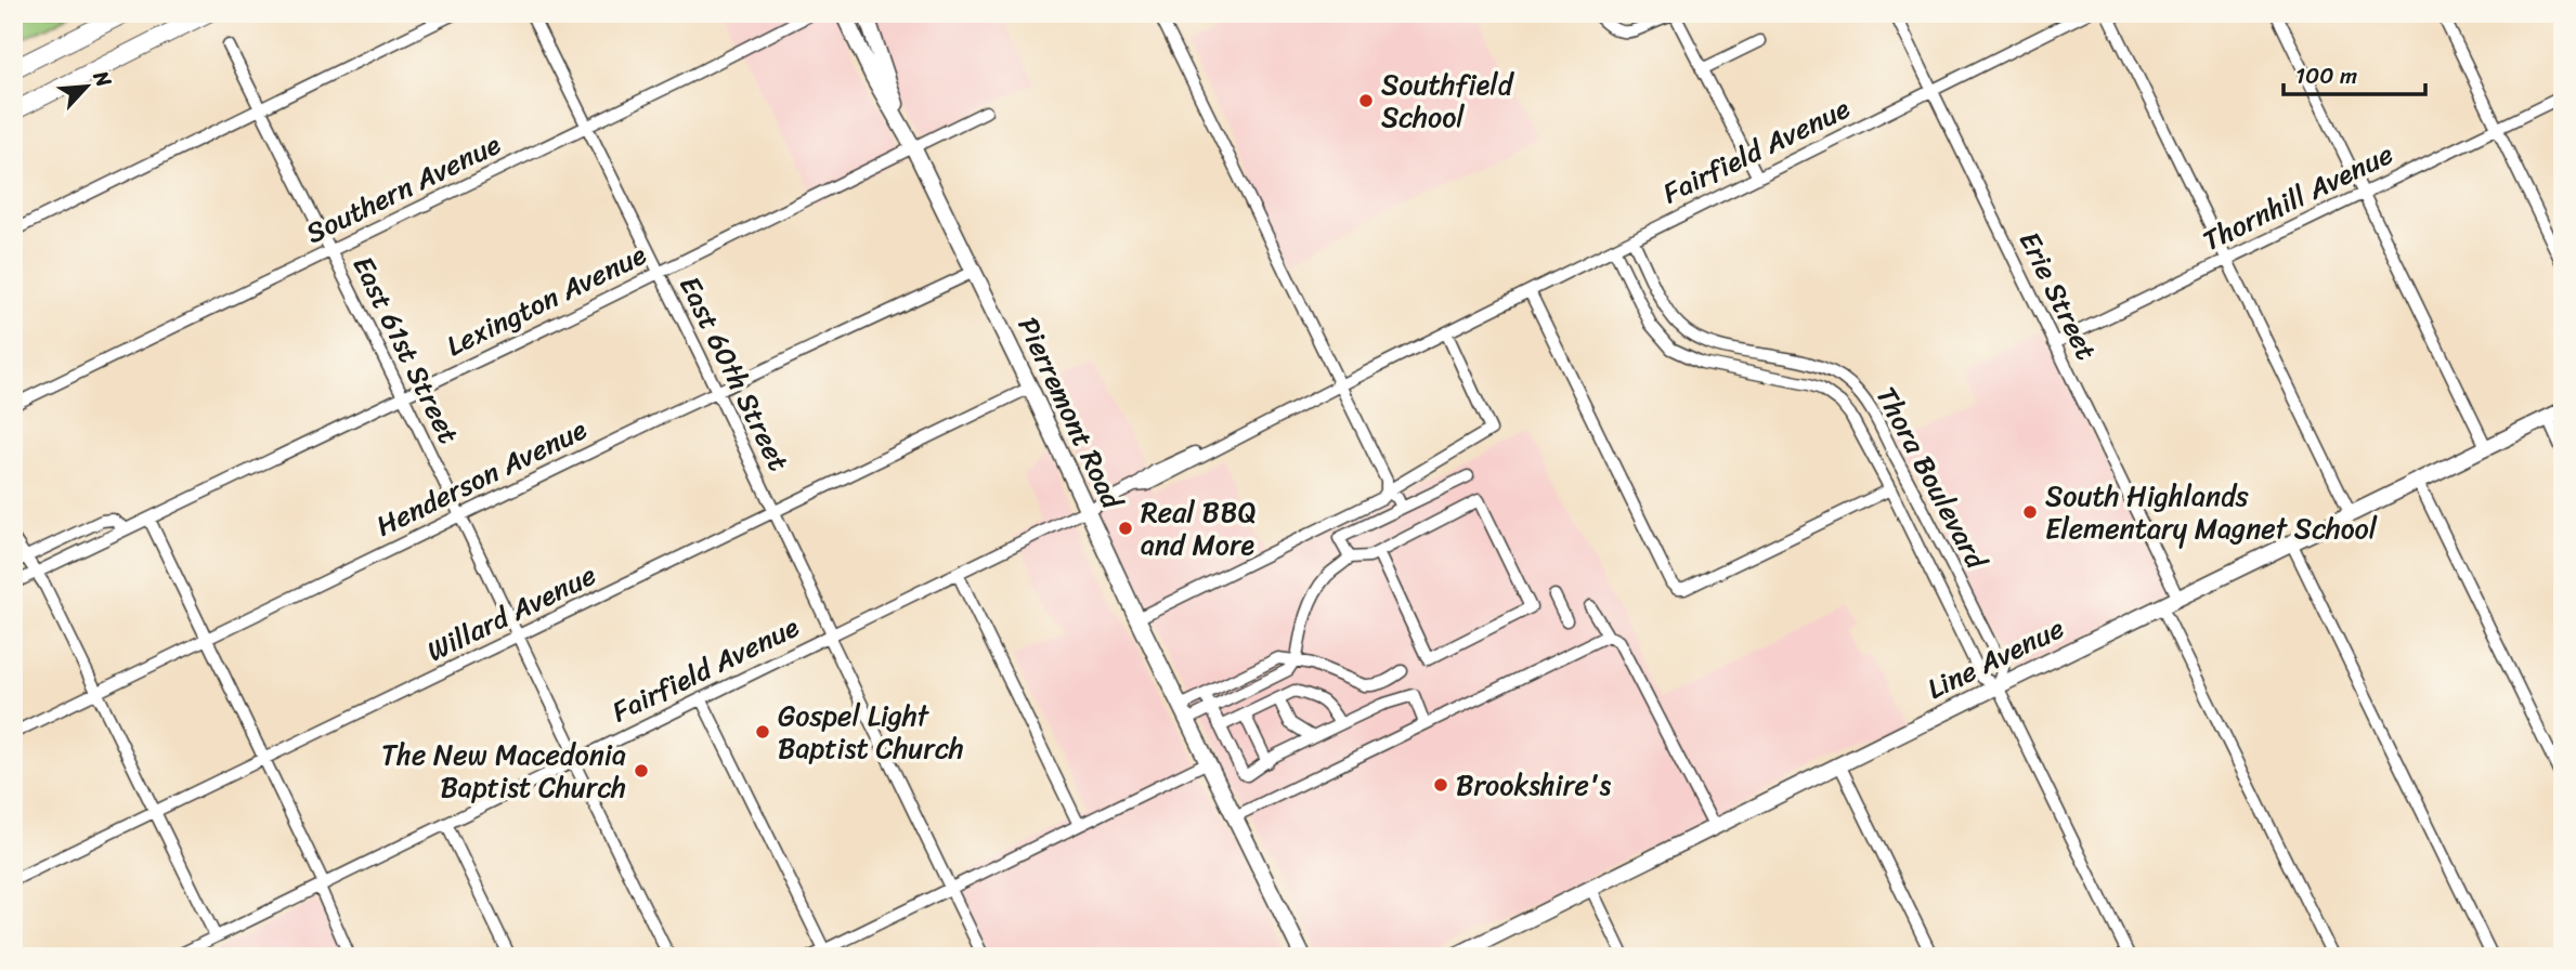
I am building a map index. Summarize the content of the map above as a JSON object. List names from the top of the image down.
{
  "streets": {
    "main road": ["Pierremont Road", "Line Avenue"],
    "street": [
      "Fairfield Avenue",
      "Southern Avenue",
      "Thornhill Avenue",
      "Erie Street",
      "Lexington Avenue",
      "East 61st Street",
      "East 60th Street",
      "Henderson Avenue",
      "Thora Boulevard",
      "Willard Avenue"
    ]
  },
  "crossings": [
    ["Fairfield Avenue", "Erie Street"],
    ["Fairfield Avenue", "East 61st Street"],
    ["Fairfield Avenue", "East 60th Street"],
    ["Fairfield Avenue", "Pierremont Road"],
    ["Fairfield Avenue", "Thora Boulevard"],
    ["Southern Avenue", "East 61st Street"],
    ["Southern Avenue", "East 60th Street"],
    ["Thornhill Avenue", "Erie Street"],
    ["Erie Street", "Line Avenue"],
    ["Lexington Avenue", "East 61st Street"],
    ["Lexington Avenue", "East 60th Street"],
    ["Lexington Avenue", "Pierremont Road"],
    ["East 61st Street", "Henderson Avenue"],
    ["East 61st Street", "Willard Avenue"],
    ["East 60th Street", "Henderson Avenue"],
    ["East 60th Street", "Willard Avenue"],
    ["Pierremont Road", "Henderson Avenue"],
    ["Pierremont Road", "Willard Avenue"],
    ["Thora Boulevard", "Line Avenue"]
  ],
  "places": [
    "Southfield School",
    "South Highlands Elementary Magnet School",
    "Real BBQ and More",
    "Gospel Light Baptist Church",
    "The New Macedonia Baptist Church",
    "Brookshire's"
  ],
  "scale_bar": "100 m",
  "north": "top right"
}
